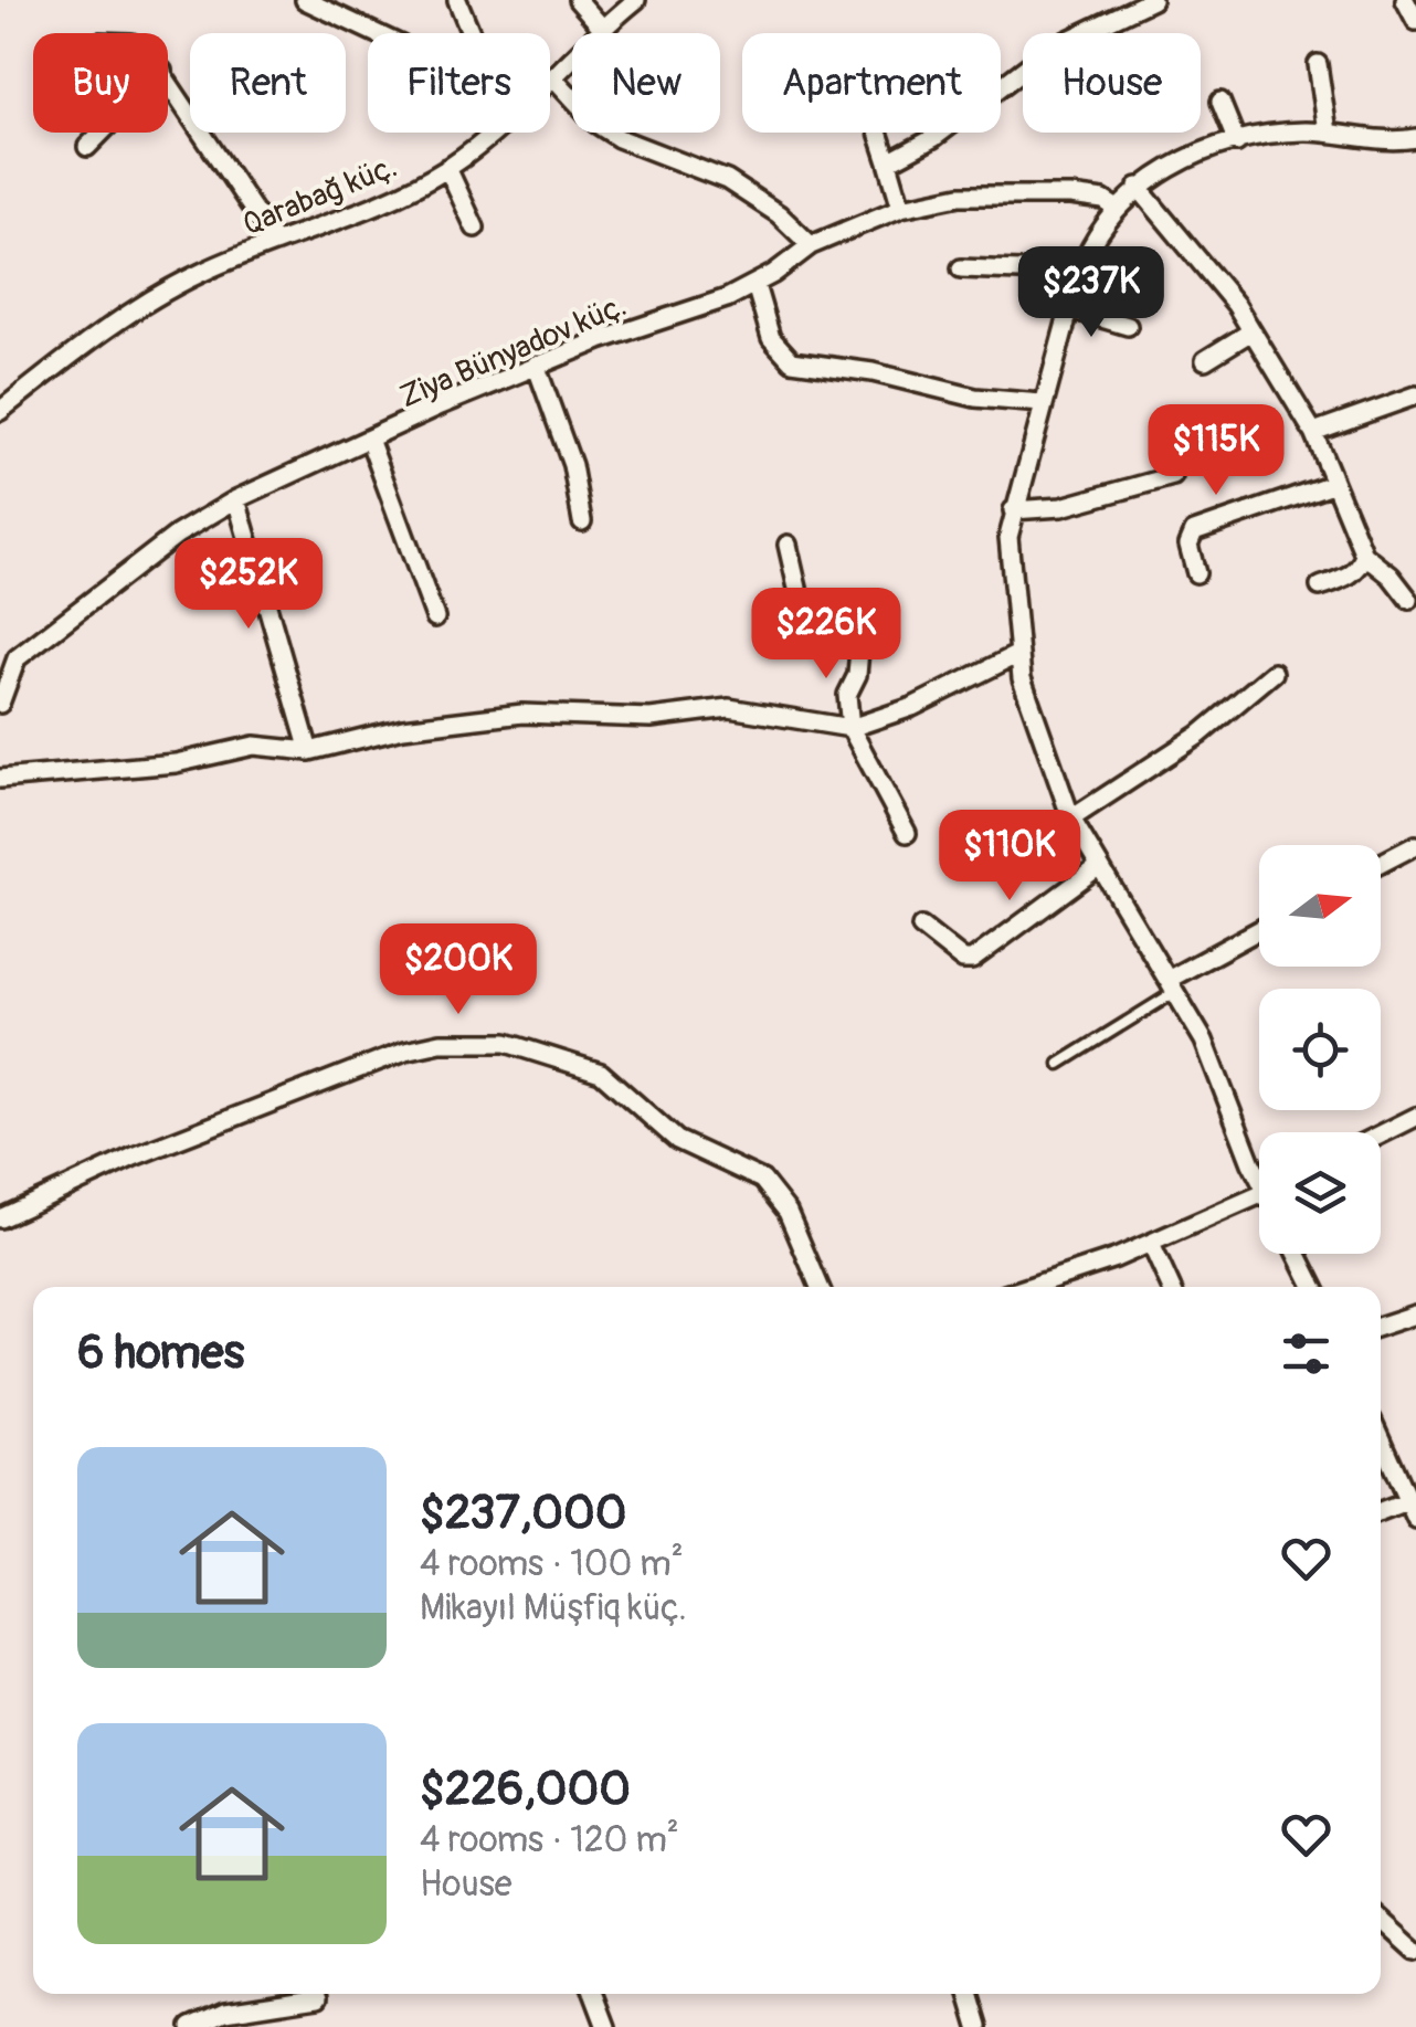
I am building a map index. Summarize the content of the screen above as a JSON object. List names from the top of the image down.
{
  "streets": {
    "street": ["Qarabağ küç.", "Ziya Bünyadov küç."]
  },
  "north": "right",
  "page": {
    "chip": [
      "Buy",
      "Rent",
      "Filters",
      "New",
      "Apartment",
      "House"
    ],
    "price": [
      "$237K",
      "$115K",
      "$252K",
      "$226K",
      "$110K",
      "$200K"
    ],
    "heading": "6 homes",
    "list": [
      {
        "name": "$237,000",
        "note": "4 rooms · 100 m² · Mikayıl Müşfiq küç."
      },
      {
        "name": "$226,000",
        "note": "4 rooms · 120 m² · House"
      }
    ]
  }
}
